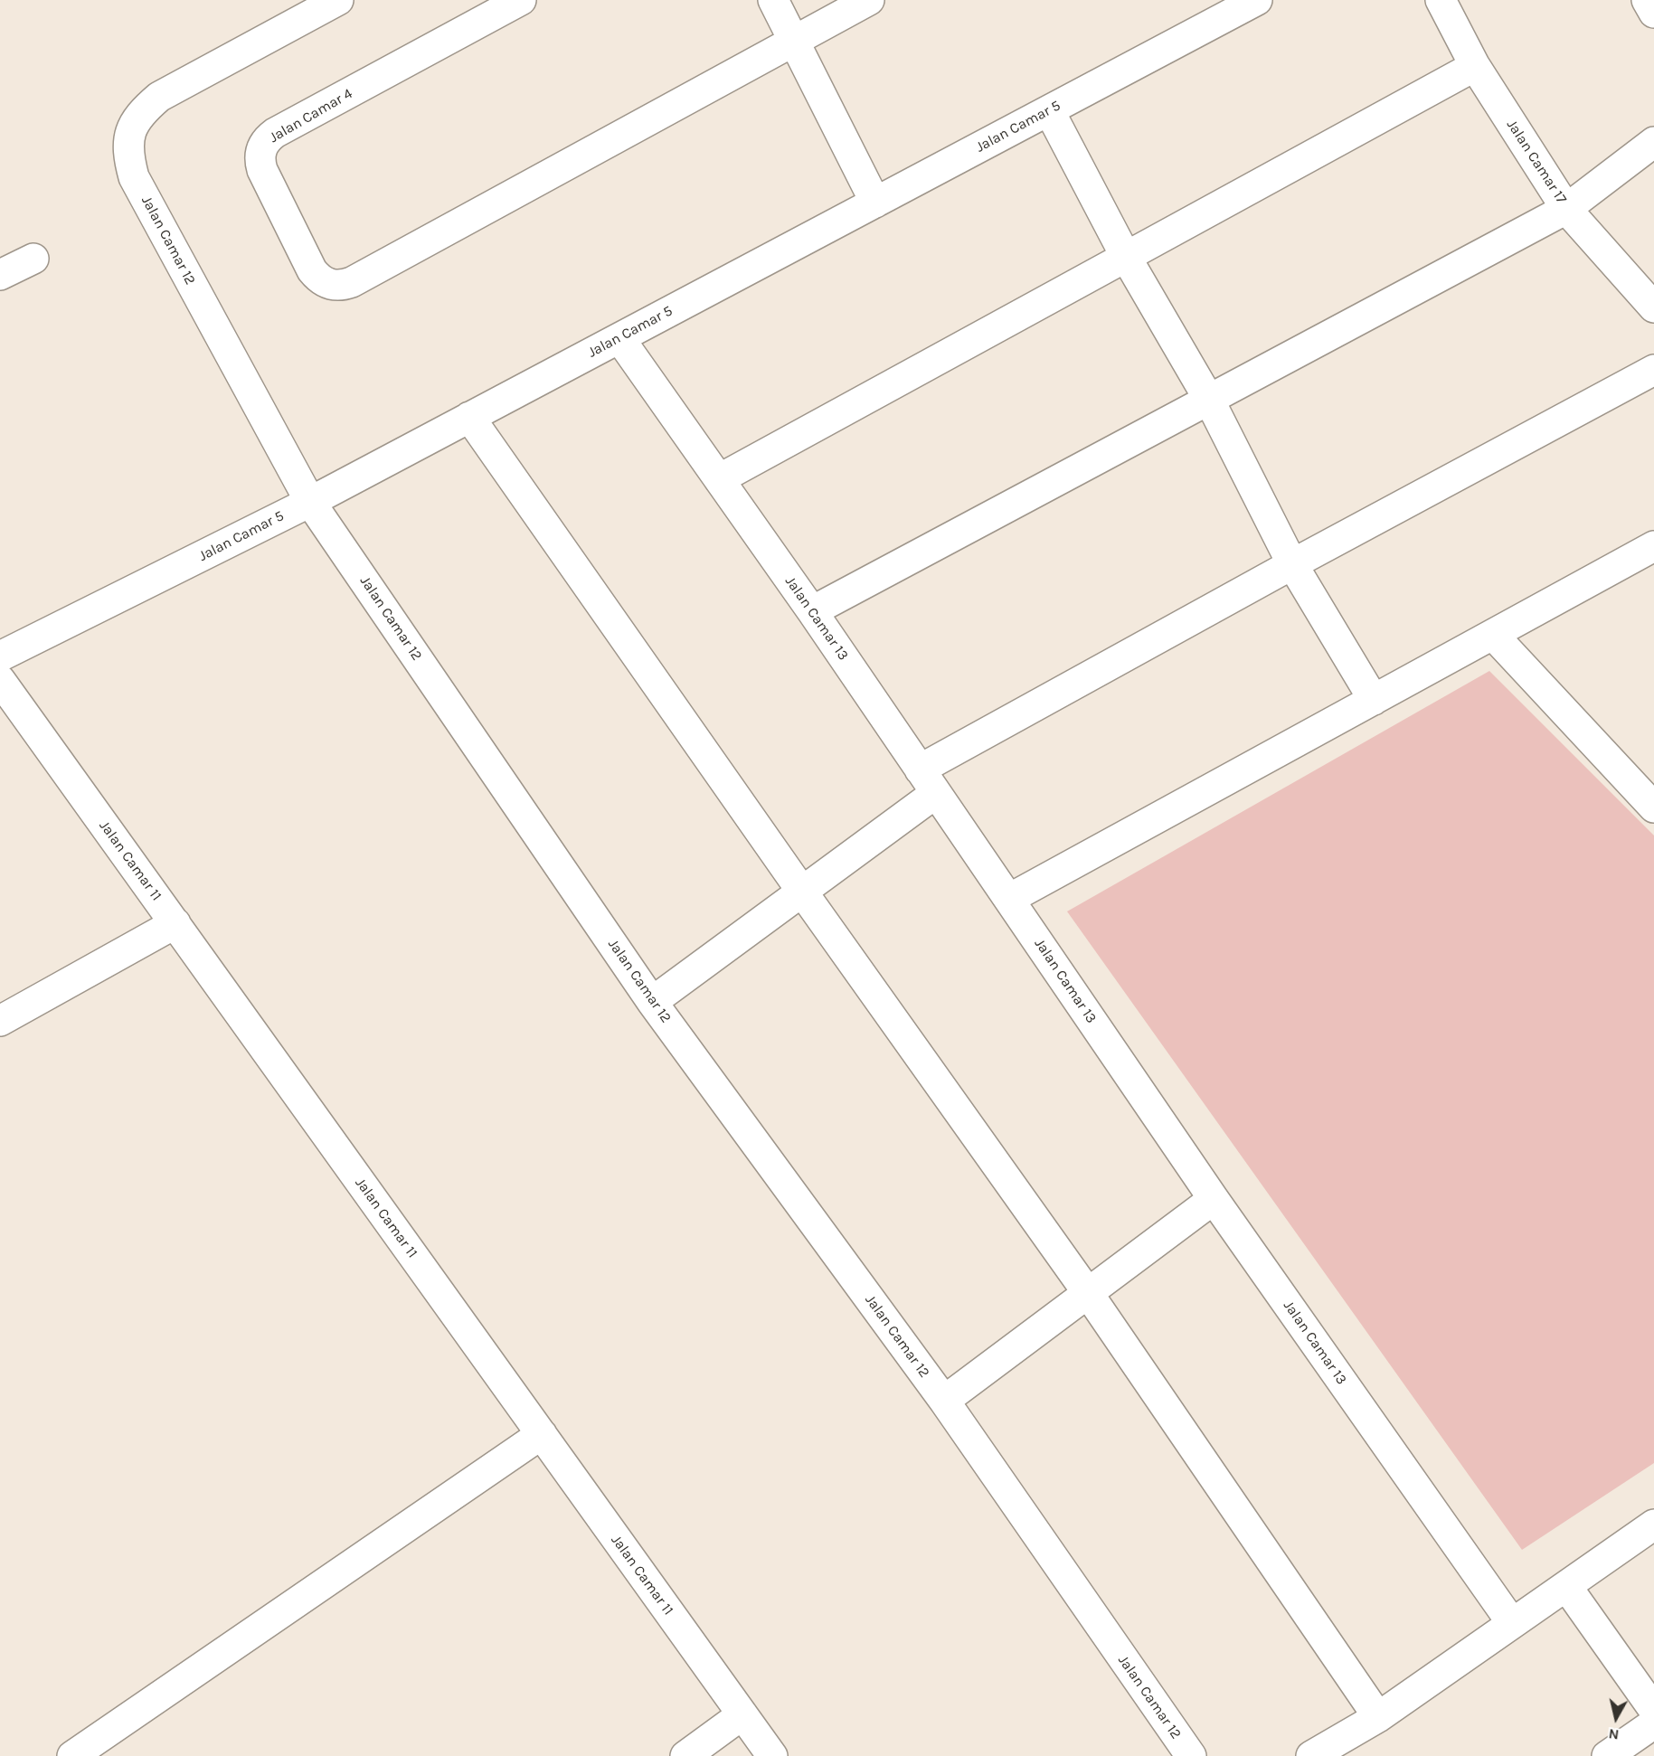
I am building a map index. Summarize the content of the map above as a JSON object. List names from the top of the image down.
{
  "streets": {
    "street": [
      "Jalan Camar 4",
      "Jalan Camar 5",
      "Jalan Camar 17",
      "Jalan Camar 12",
      "Jalan Camar 13",
      "Jalan Camar 11"
    ]
  },
  "crossings": [
    ["Jalan Camar 5", "Jalan Camar 12"],
    ["Jalan Camar 5", "Jalan Camar 13"]
  ],
  "north": "bottom"
}
